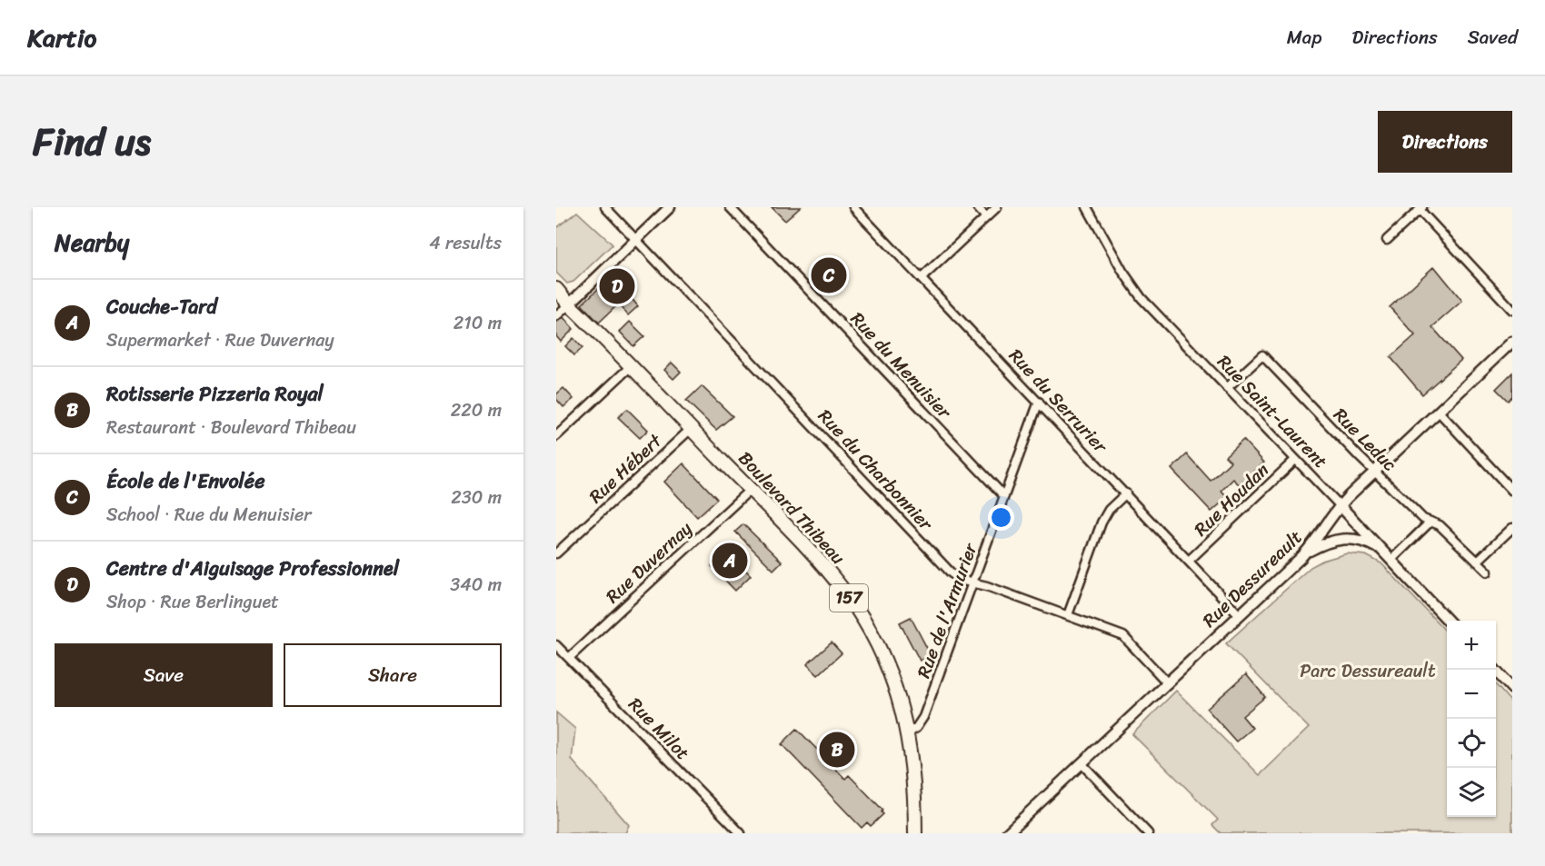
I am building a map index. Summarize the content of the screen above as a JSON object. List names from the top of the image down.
{
  "streets": {
    "main road": ["Boulevard Thibeau", "157"],
    "street": [
      "Rue du Menuisier",
      "Rue du Serrurier",
      "Rue Saint-Laurent",
      "Rue Leduc",
      "Rue Hébert",
      "Rue du Charbonnier",
      "Rue Houdan",
      "Rue Duvernay",
      "Rue Dessureault",
      "Rue de l'Armurier",
      "Rue Milot"
    ]
  },
  "crossings": [
    ["Rue du Menuisier", "Rue de l'Armurier"],
    ["Rue du Serrurier", "Rue Houdan"],
    ["Rue du Serrurier", "Rue Dessureault"],
    ["Rue du Serrurier", "Rue de l'Armurier"],
    ["Rue Saint-Laurent", "Rue Leduc"],
    ["Rue Saint-Laurent", "Rue Houdan"],
    ["Rue Saint-Laurent", "Rue Dessureault"],
    ["Rue Leduc", "Rue Dessureault"],
    ["Rue Hébert", "Boulevard Thibeau"],
    ["Rue du Charbonnier", "Rue Dessureault"],
    ["Rue du Charbonnier", "Rue de l'Armurier"],
    ["Boulevard Thibeau", "Rue Duvernay"],
    ["Boulevard Thibeau", "Rue de l'Armurier"],
    ["Rue Duvernay", "Rue Milot"]
  ],
  "parks": ["Parc Dessureault"],
  "page": {
    "header": "Kartio",
    "nav": ["Map", "Directions", "Saved"],
    "title": "Find us",
    "buttons": [
      "Directions",
      ["Save", "Share"]
    ],
    "heading": ["Nearby", "4 results"],
    "pins": [
      "C",
      "D",
      "A",
      "B"
    ],
    "list": [
      {
        "mark": "A",
        "name": "Couche-Tard",
        "note": "Supermarket · Rue Duvernay",
        "value": "210 m"
      },
      {
        "mark": "B",
        "name": "Rotisserie Pizzeria Royal",
        "note": "Restaurant · Boulevard Thibeau",
        "value": "220 m"
      },
      {
        "mark": "C",
        "name": "École de l'Envolée",
        "note": "School · Rue du Menuisier",
        "value": "230 m"
      },
      {
        "mark": "D",
        "name": "Centre d'Aiguisage Professionnel",
        "note": "Shop · Rue Berlinguet",
        "value": "340 m"
      }
    ],
    "map_buttons": ["+", "−"]
  }
}
